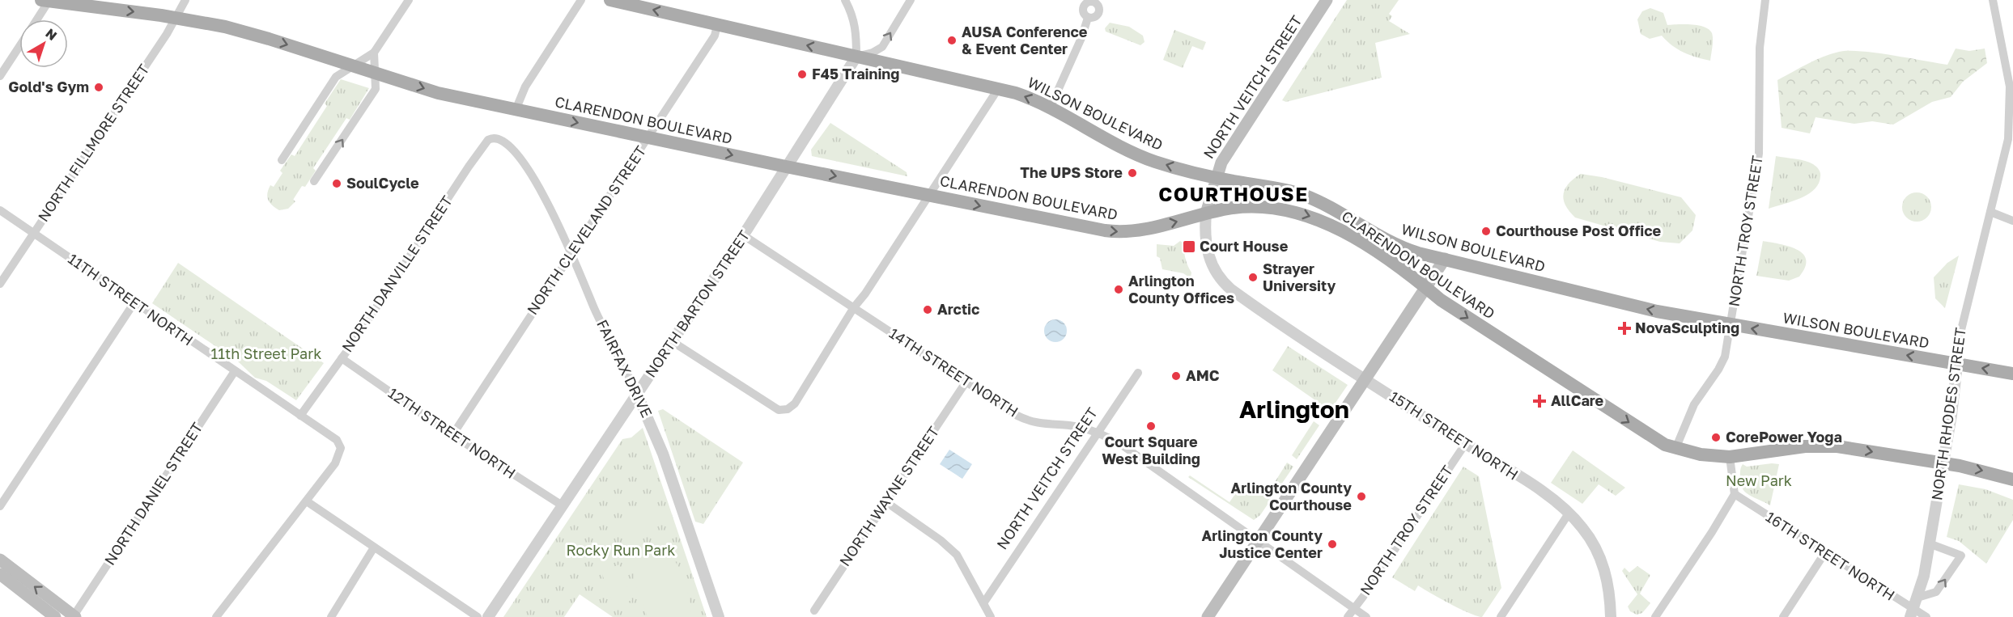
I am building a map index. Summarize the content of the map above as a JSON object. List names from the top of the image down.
{
  "streets": {
    "main road": ["NORTH VEITCH STREET", "WILSON BOULEVARD", "CLARENDON BOULEVARD"],
    "street": [
      "NORTH FILLMORE STREET",
      "NORTH CLEVELAND STREET",
      "NORTH TROY STREET",
      "NORTH DANVILLE STREET",
      "11TH STREET NORTH",
      "NORTH BARTON STREET",
      "FAIRFAX DRIVE",
      "14TH STREET NORTH",
      "NORTH RHODES STREET",
      "12TH STREET NORTH",
      "15TH STREET NORTH",
      "NORTH DANIEL STREET",
      "NORTH WAYNE STREET",
      "16TH STREET NORTH"
    ]
  },
  "crossings": [
    ["NORTH VEITCH STREET", "WILSON BOULEVARD"],
    ["NORTH VEITCH STREET", "CLARENDON BOULEVARD"],
    ["NORTH VEITCH STREET", "14TH STREET NORTH"],
    ["NORTH VEITCH STREET", "15TH STREET NORTH"],
    ["WILSON BOULEVARD", "NORTH CLEVELAND STREET"],
    ["WILSON BOULEVARD", "NORTH TROY STREET"],
    ["WILSON BOULEVARD", "NORTH BARTON STREET"],
    ["WILSON BOULEVARD", "NORTH RHODES STREET"],
    ["CLARENDON BOULEVARD", "NORTH FILLMORE STREET"],
    ["CLARENDON BOULEVARD", "NORTH CLEVELAND STREET"],
    ["CLARENDON BOULEVARD", "NORTH TROY STREET"],
    ["CLARENDON BOULEVARD", "NORTH BARTON STREET"],
    ["CLARENDON BOULEVARD", "NORTH RHODES STREET"],
    ["NORTH FILLMORE STREET", "11TH STREET NORTH"],
    ["NORTH CLEVELAND STREET", "FAIRFAX DRIVE"],
    ["NORTH CLEVELAND STREET", "12TH STREET NORTH"],
    ["NORTH TROY STREET", "14TH STREET NORTH"],
    ["NORTH TROY STREET", "15TH STREET NORTH"],
    ["NORTH DANVILLE STREET", "11TH STREET NORTH"],
    ["NORTH DANVILLE STREET", "FAIRFAX DRIVE"],
    ["NORTH DANVILLE STREET", "12TH STREET NORTH"],
    ["11TH STREET NORTH", "NORTH DANIEL STREET"],
    ["NORTH BARTON STREET", "FAIRFAX DRIVE"],
    ["NORTH BARTON STREET", "14TH STREET NORTH"],
    ["NORTH BARTON STREET", "12TH STREET NORTH"],
    ["14TH STREET NORTH", "NORTH WAYNE STREET"],
    ["NORTH RHODES STREET", "16TH STREET NORTH"]
  ],
  "one_way": ["WILSON BOULEVARD", "CLARENDON BOULEVARD"],
  "districts": ["COURTHOUSE", "Arlington"],
  "parks": ["11th Street Park", "New Park", "Rocky Run Park"],
  "places": {
    "other": [
      "AUSA Conference & Event Center",
      "F45 Training",
      "Gold's Gym",
      "The UPS Store",
      "SoulCycle",
      "Courthouse Post Office",
      "Strayer University",
      "Arlington County Offices",
      "Arctic",
      "AMC",
      "Court Square West Building",
      "CorePower Yoga",
      "Arlington County Courthouse",
      "Arlington County Justice Center"
    ],
    "transit": ["Court House"],
    "health": ["NovaSculpting", "AllCare"]
  },
  "north": "top right"
}
